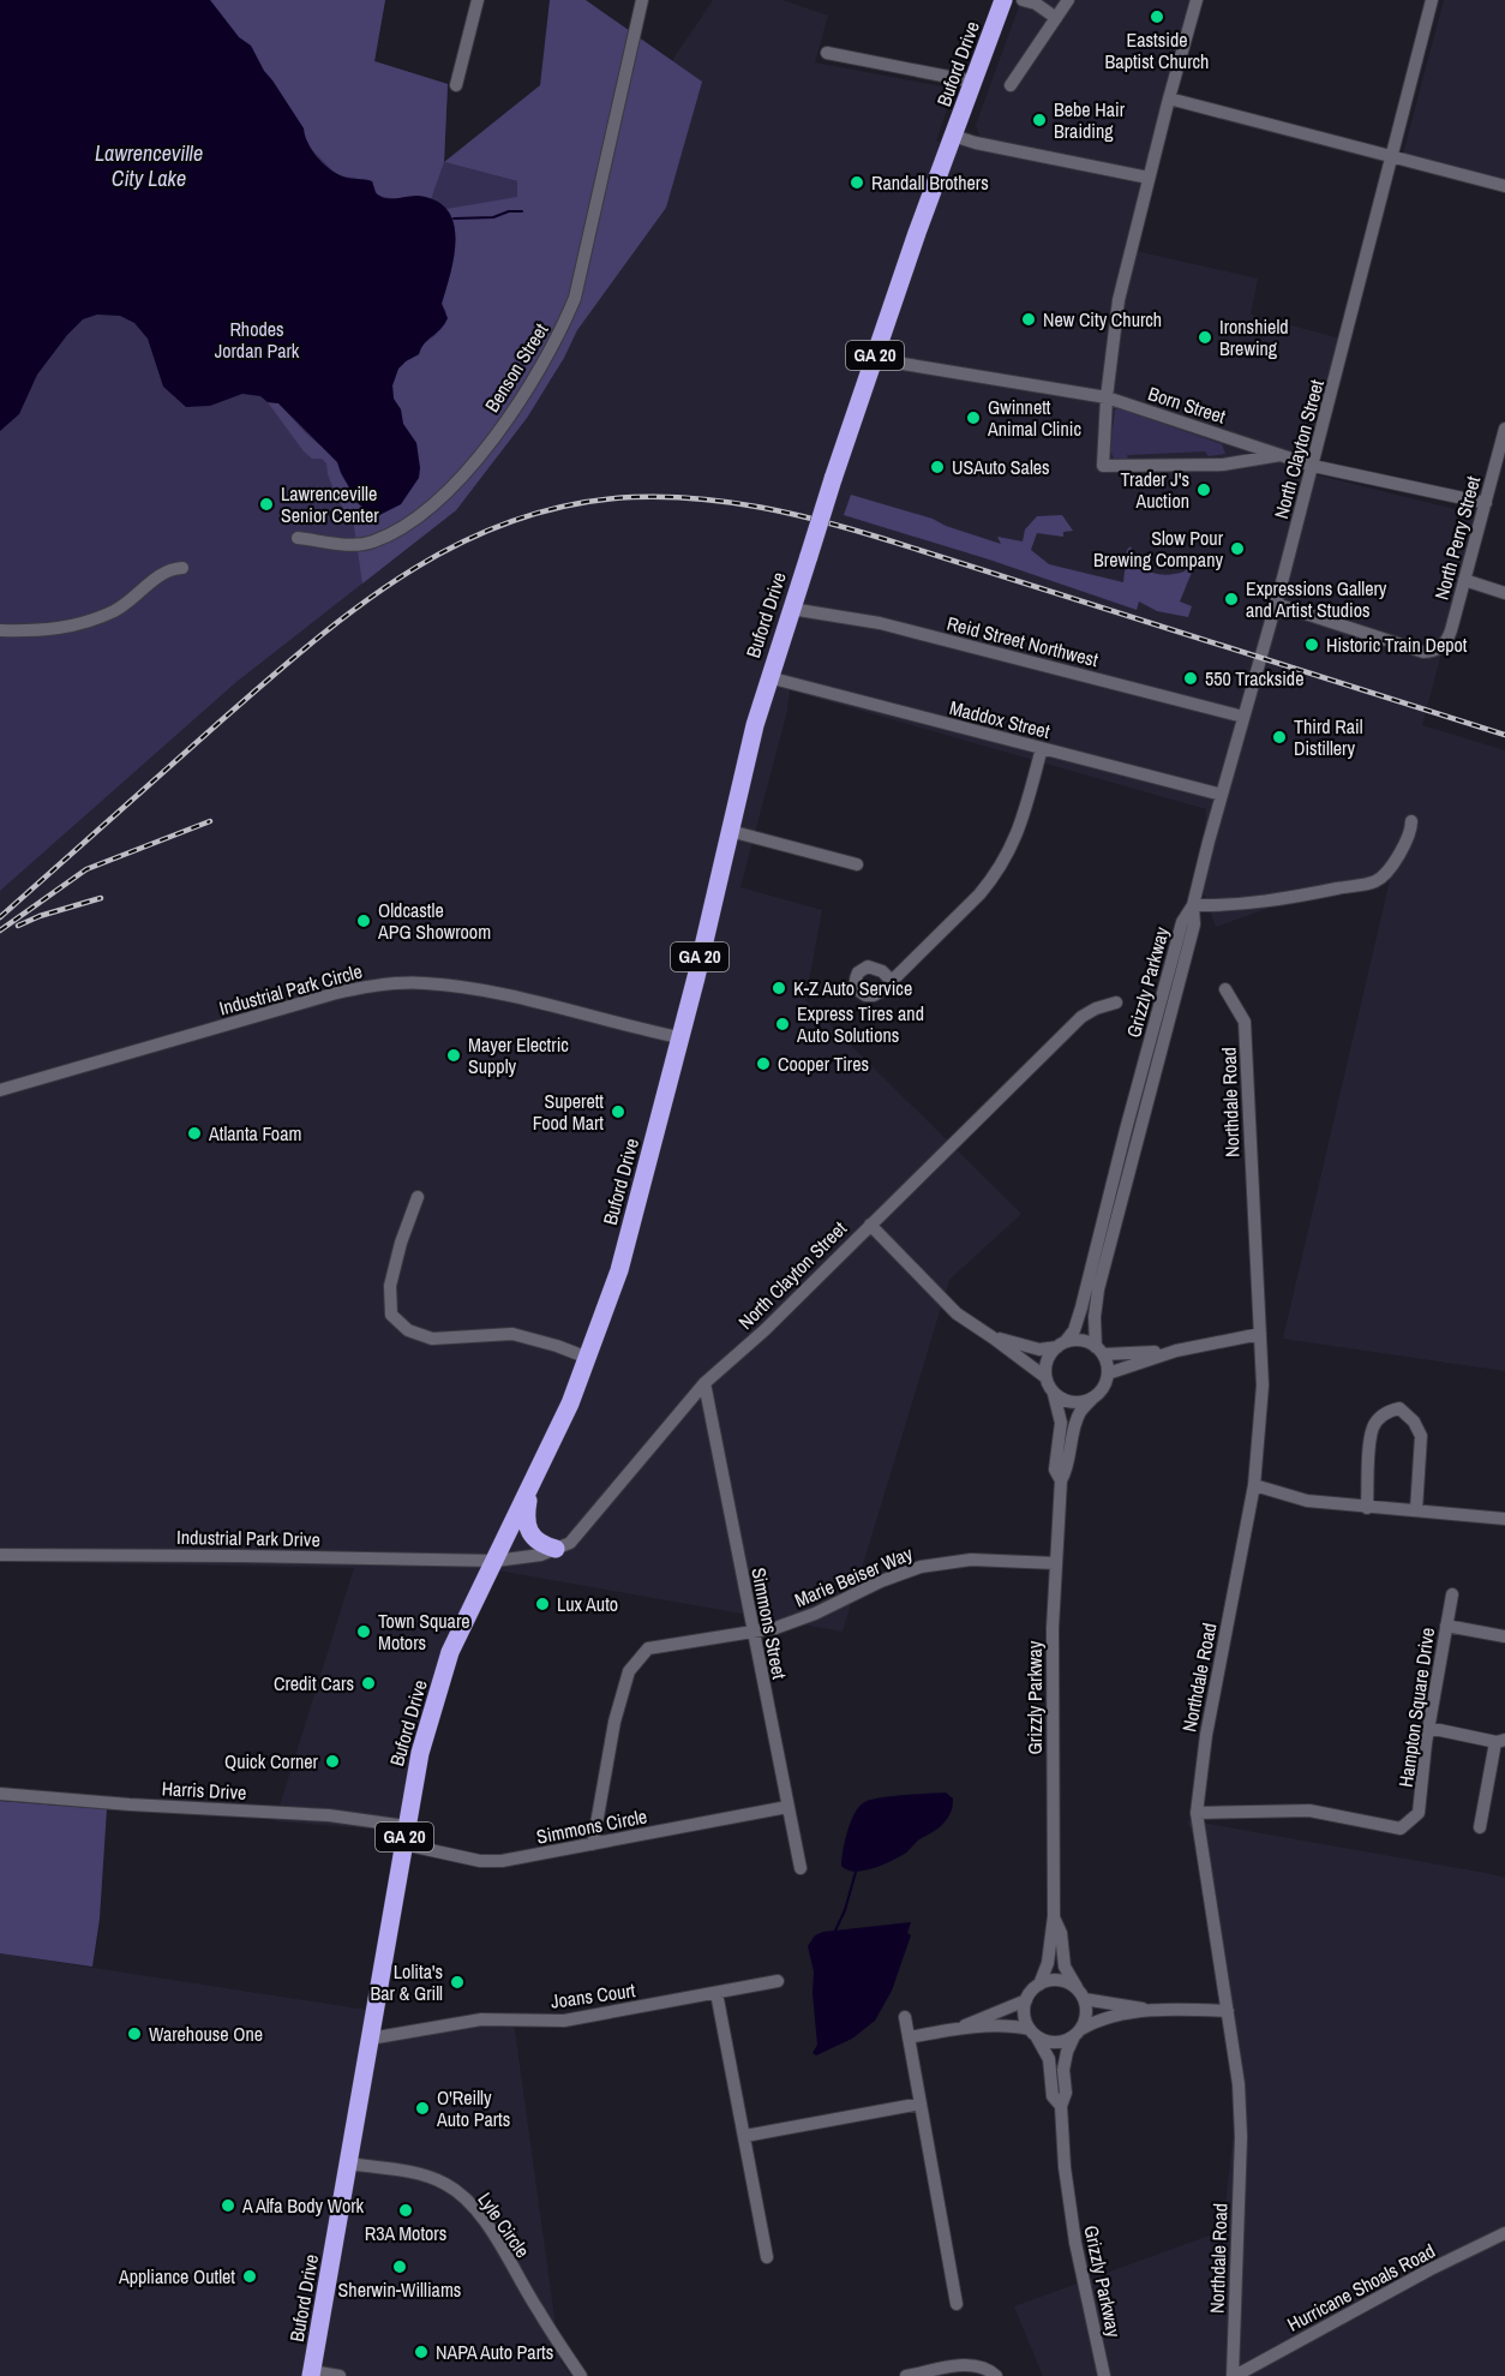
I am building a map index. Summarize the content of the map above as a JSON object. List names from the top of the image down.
{
  "streets": {
    "highway": ["Buford Drive", "GA 20"],
    "street": [
      "Benson Street",
      "Born Street",
      "North Clayton Street",
      "North Perry Street",
      "Reid Street Northwest",
      "Maddox Street",
      "Grizzly Parkway",
      "Industrial Park Circle",
      "Northdale Road",
      "Industrial Park Drive",
      "Marie Beiser Way",
      "Simmons Street",
      "Hampton Square Drive",
      "Harris Drive",
      "Simmons Circle",
      "Joans Court",
      "Lyle Circle",
      "Hurricane Shoals Road"
    ]
  },
  "crossings": [
    ["Buford Drive", "Born Street"],
    ["Buford Drive", "North Clayton Street"],
    ["Buford Drive", "Reid Street Northwest"],
    ["Buford Drive", "Maddox Street"],
    ["Buford Drive", "Industrial Park Circle"],
    ["Buford Drive", "Industrial Park Drive"],
    ["Buford Drive", "Harris Drive"],
    ["Buford Drive", "Simmons Circle"],
    ["Buford Drive", "Joans Court"],
    ["Buford Drive", "Lyle Circle"],
    ["Born Street", "North Clayton Street"],
    ["Born Street", "North Perry Street"],
    ["North Clayton Street", "North Perry Street"],
    ["North Clayton Street", "Reid Street Northwest"],
    ["North Clayton Street", "Maddox Street"],
    ["North Clayton Street", "Grizzly Parkway"],
    ["North Clayton Street", "Industrial Park Drive"],
    ["North Clayton Street", "Simmons Street"],
    ["Grizzly Parkway", "Marie Beiser Way"],
    ["Northdale Road", "Hampton Square Drive"],
    ["Northdale Road", "Hurricane Shoals Road"],
    ["Marie Beiser Way", "Simmons Street"],
    ["Marie Beiser Way", "Simmons Circle"],
    ["Simmons Street", "Simmons Circle"],
    ["Harris Drive", "Simmons Circle"]
  ],
  "water": ["Lawrenceville City Lake"],
  "parks": ["Rhodes Jordan Park"],
  "places": [
    "Eastside Baptist Church",
    "Bebe Hair Braiding",
    "Randall Brothers",
    "New City Church",
    "Ironshield Brewing",
    "Gwinnett Animal Clinic",
    "USAuto Sales",
    "Trader J's Auction",
    "Lawrenceville Senior Center",
    "Slow Pour Brewing Company",
    "Expressions Gallery and Artist Studios",
    "Historic Train Depot",
    "550 Trackside",
    "Third Rail Distillery",
    "Oldcastle APG Showroom",
    "K-Z Auto Service",
    "Express Tires and Auto Solutions",
    "Mayer Electric Supply",
    "Cooper Tires",
    "Superett Food Mart",
    "Atlanta Foam",
    "Lux Auto",
    "Town Square Motors",
    "Credit Cars",
    "Quick Corner",
    "Lolita's Bar & Grill",
    "Warehouse One",
    "O'Reilly Auto Parts",
    "A Alfa Body Work",
    "R3A Motors",
    "Sherwin-Williams",
    "Appliance Outlet",
    "NAPA Auto Parts"
  ]
}
